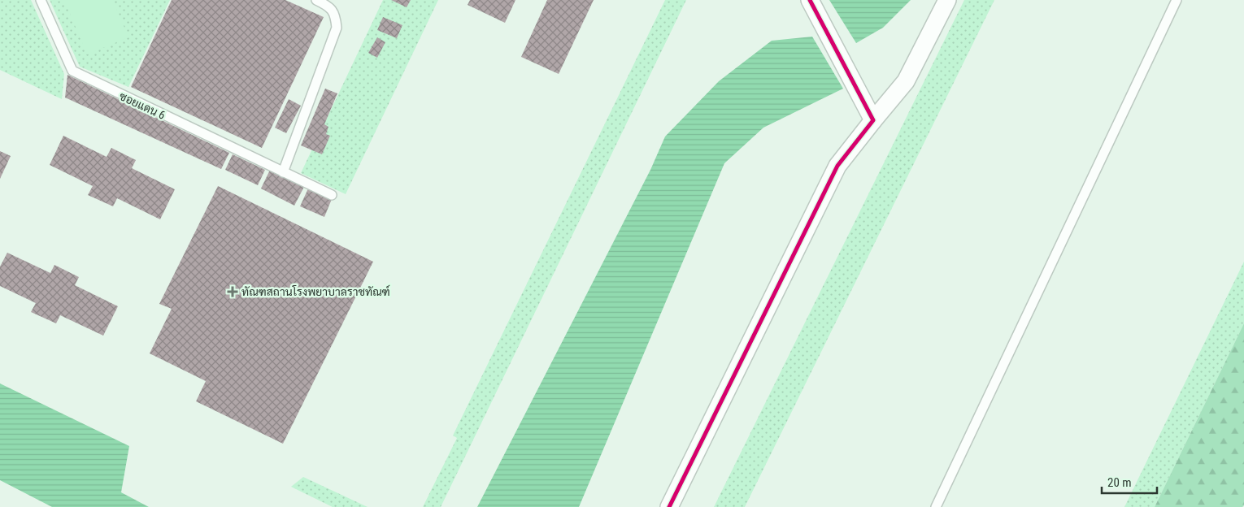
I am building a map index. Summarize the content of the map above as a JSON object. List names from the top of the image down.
{
  "streets": {
    "lane": ["ซอยแดน 6"]
  },
  "places": {
    "health": ["ทัณฑสถานโรงพยาบาลราชทัณฑ์"]
  },
  "scale_bar": "20 m"
}
